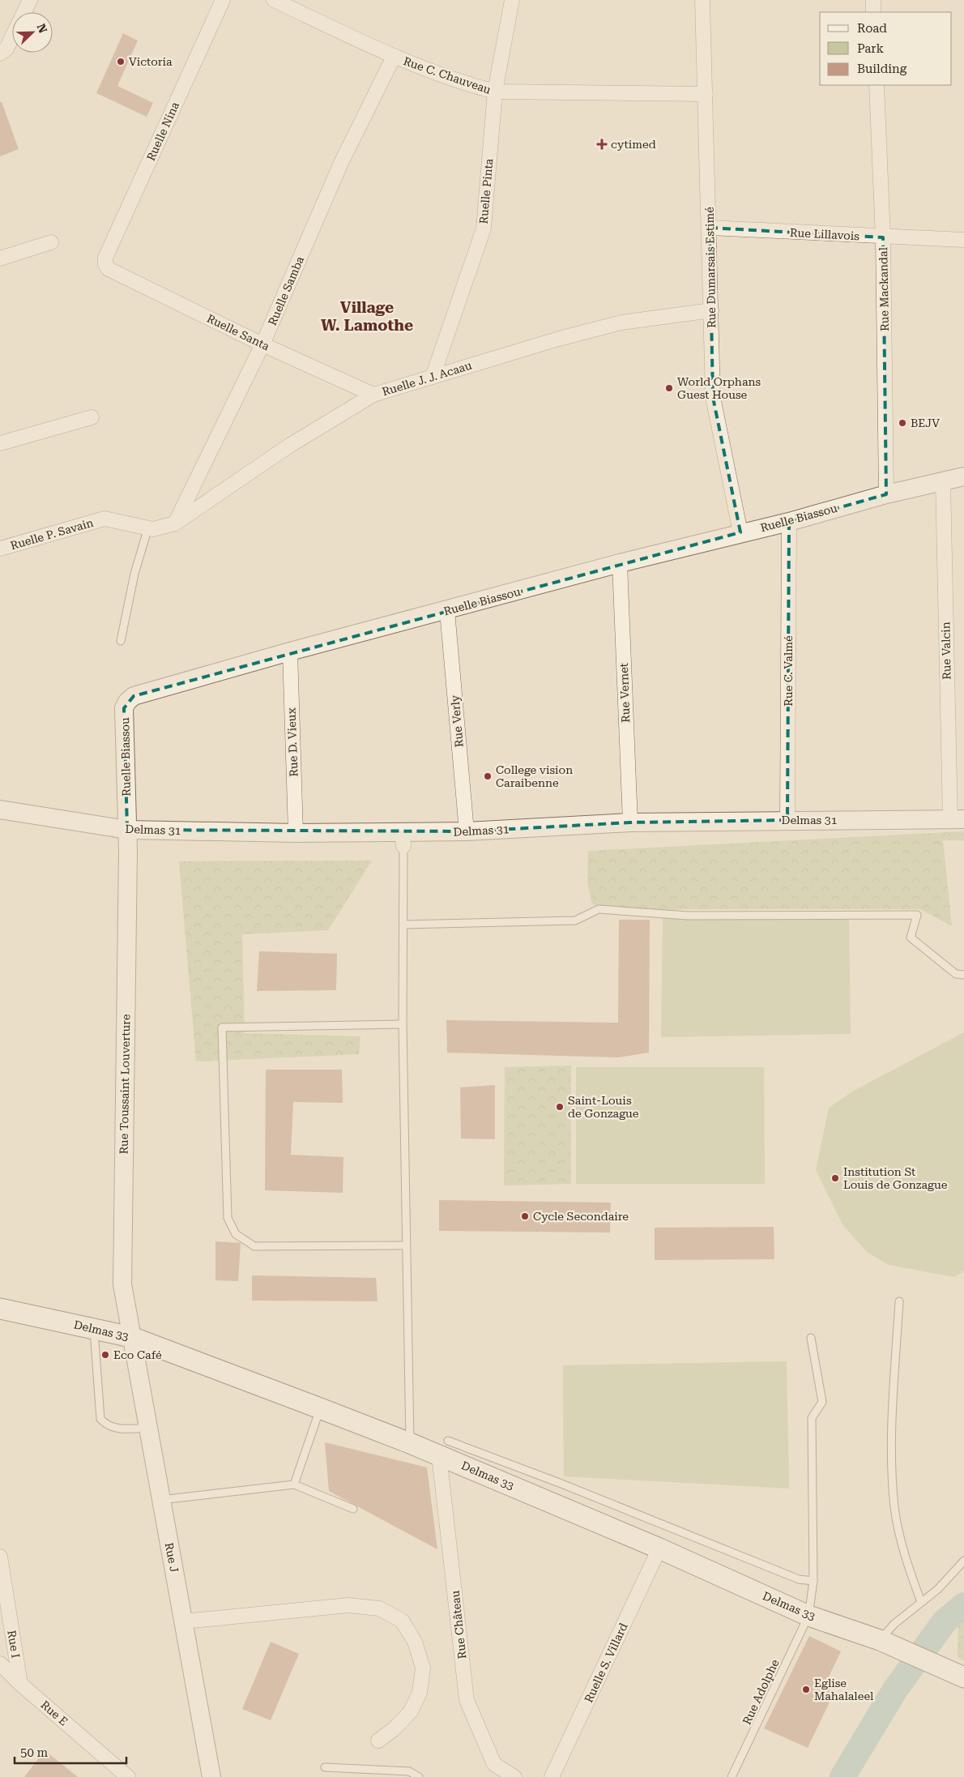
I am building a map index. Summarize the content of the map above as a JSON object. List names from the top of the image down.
{
  "streets": {
    "main road": ["Delmas 33"],
    "street": [
      "Rue C. Chauveau",
      "Ruelle Nina",
      "Ruelle Pinta",
      "Rue Lillavois",
      "Rue Dumarsais Estimé",
      "Rue Mackandal",
      "Ruelle Samba",
      "Ruelle Santa",
      "Ruelle J. J. Acaau",
      "Ruelle Biassou",
      "Ruelle P. Savain",
      "Rue Valcin",
      "Rue C. Valmé",
      "Rue Vernet",
      "Rue Verly",
      "Rue D. Vieux",
      "Delmas 31",
      "Rue Toussaint Louverture",
      "Rue J",
      "Rue Château",
      "Rue I",
      "Ruelle S. Villard",
      "Rue E"
    ],
    "lane": ["Rue Adolphe"]
  },
  "crossings": [
    ["Rue C. Chauveau", "Ruelle Pinta"],
    ["Rue C. Chauveau", "Rue Dumarsais Estimé"],
    ["Rue C. Chauveau", "Ruelle Samba"],
    ["Ruelle Nina", "Ruelle Santa"],
    ["Ruelle Pinta", "Ruelle J. J. Acaau"],
    ["Rue Lillavois", "Rue Dumarsais Estimé"],
    ["Rue Lillavois", "Rue Mackandal"],
    ["Rue Dumarsais Estimé", "Ruelle J. J. Acaau"],
    ["Rue Dumarsais Estimé", "Ruelle Biassou"],
    ["Rue Mackandal", "Ruelle Biassou"],
    ["Ruelle Samba", "Ruelle Santa"],
    ["Ruelle Samba", "Ruelle J. J. Acaau"],
    ["Ruelle Samba", "Ruelle P. Savain"],
    ["Ruelle Santa", "Ruelle J. J. Acaau"],
    ["Ruelle J. J. Acaau", "Ruelle P. Savain"],
    ["Ruelle Biassou", "Rue Valcin"],
    ["Ruelle Biassou", "Rue C. Valmé"],
    ["Ruelle Biassou", "Rue Vernet"],
    ["Ruelle Biassou", "Rue Verly"],
    ["Ruelle Biassou", "Rue D. Vieux"],
    ["Ruelle Biassou", "Delmas 31"],
    ["Ruelle Biassou", "Rue Toussaint Louverture"],
    ["Rue Valcin", "Delmas 31"],
    ["Rue C. Valmé", "Delmas 31"],
    ["Rue Vernet", "Delmas 31"],
    ["Rue Verly", "Delmas 31"],
    ["Rue D. Vieux", "Delmas 31"],
    ["Delmas 31", "Rue Toussaint Louverture"],
    ["Rue Toussaint Louverture", "Delmas 33"],
    ["Rue Toussaint Louverture", "Rue J"],
    ["Delmas 33", "Rue J"],
    ["Delmas 33", "Rue Château"],
    ["Delmas 33", "Ruelle S. Villard"],
    ["Delmas 33", "Rue Adolphe"],
    ["Rue I", "Rue E"]
  ],
  "districts": ["Village W. Lamothe"],
  "places": {
    "other": [
      "Victoria",
      "World Orphans Guest House",
      "BEJV",
      "College vision Caraibenne",
      "Saint-Louis de Gonzague",
      "Institution St Louis de Gonzague",
      "Cycle Secondaire",
      "Eco Café",
      "Eglise Mahalaleel"
    ],
    "health": ["cytimed"]
  },
  "legend": ["Road", "Park", "Building"],
  "scale_bar": "50 m",
  "north": "top right"
}
